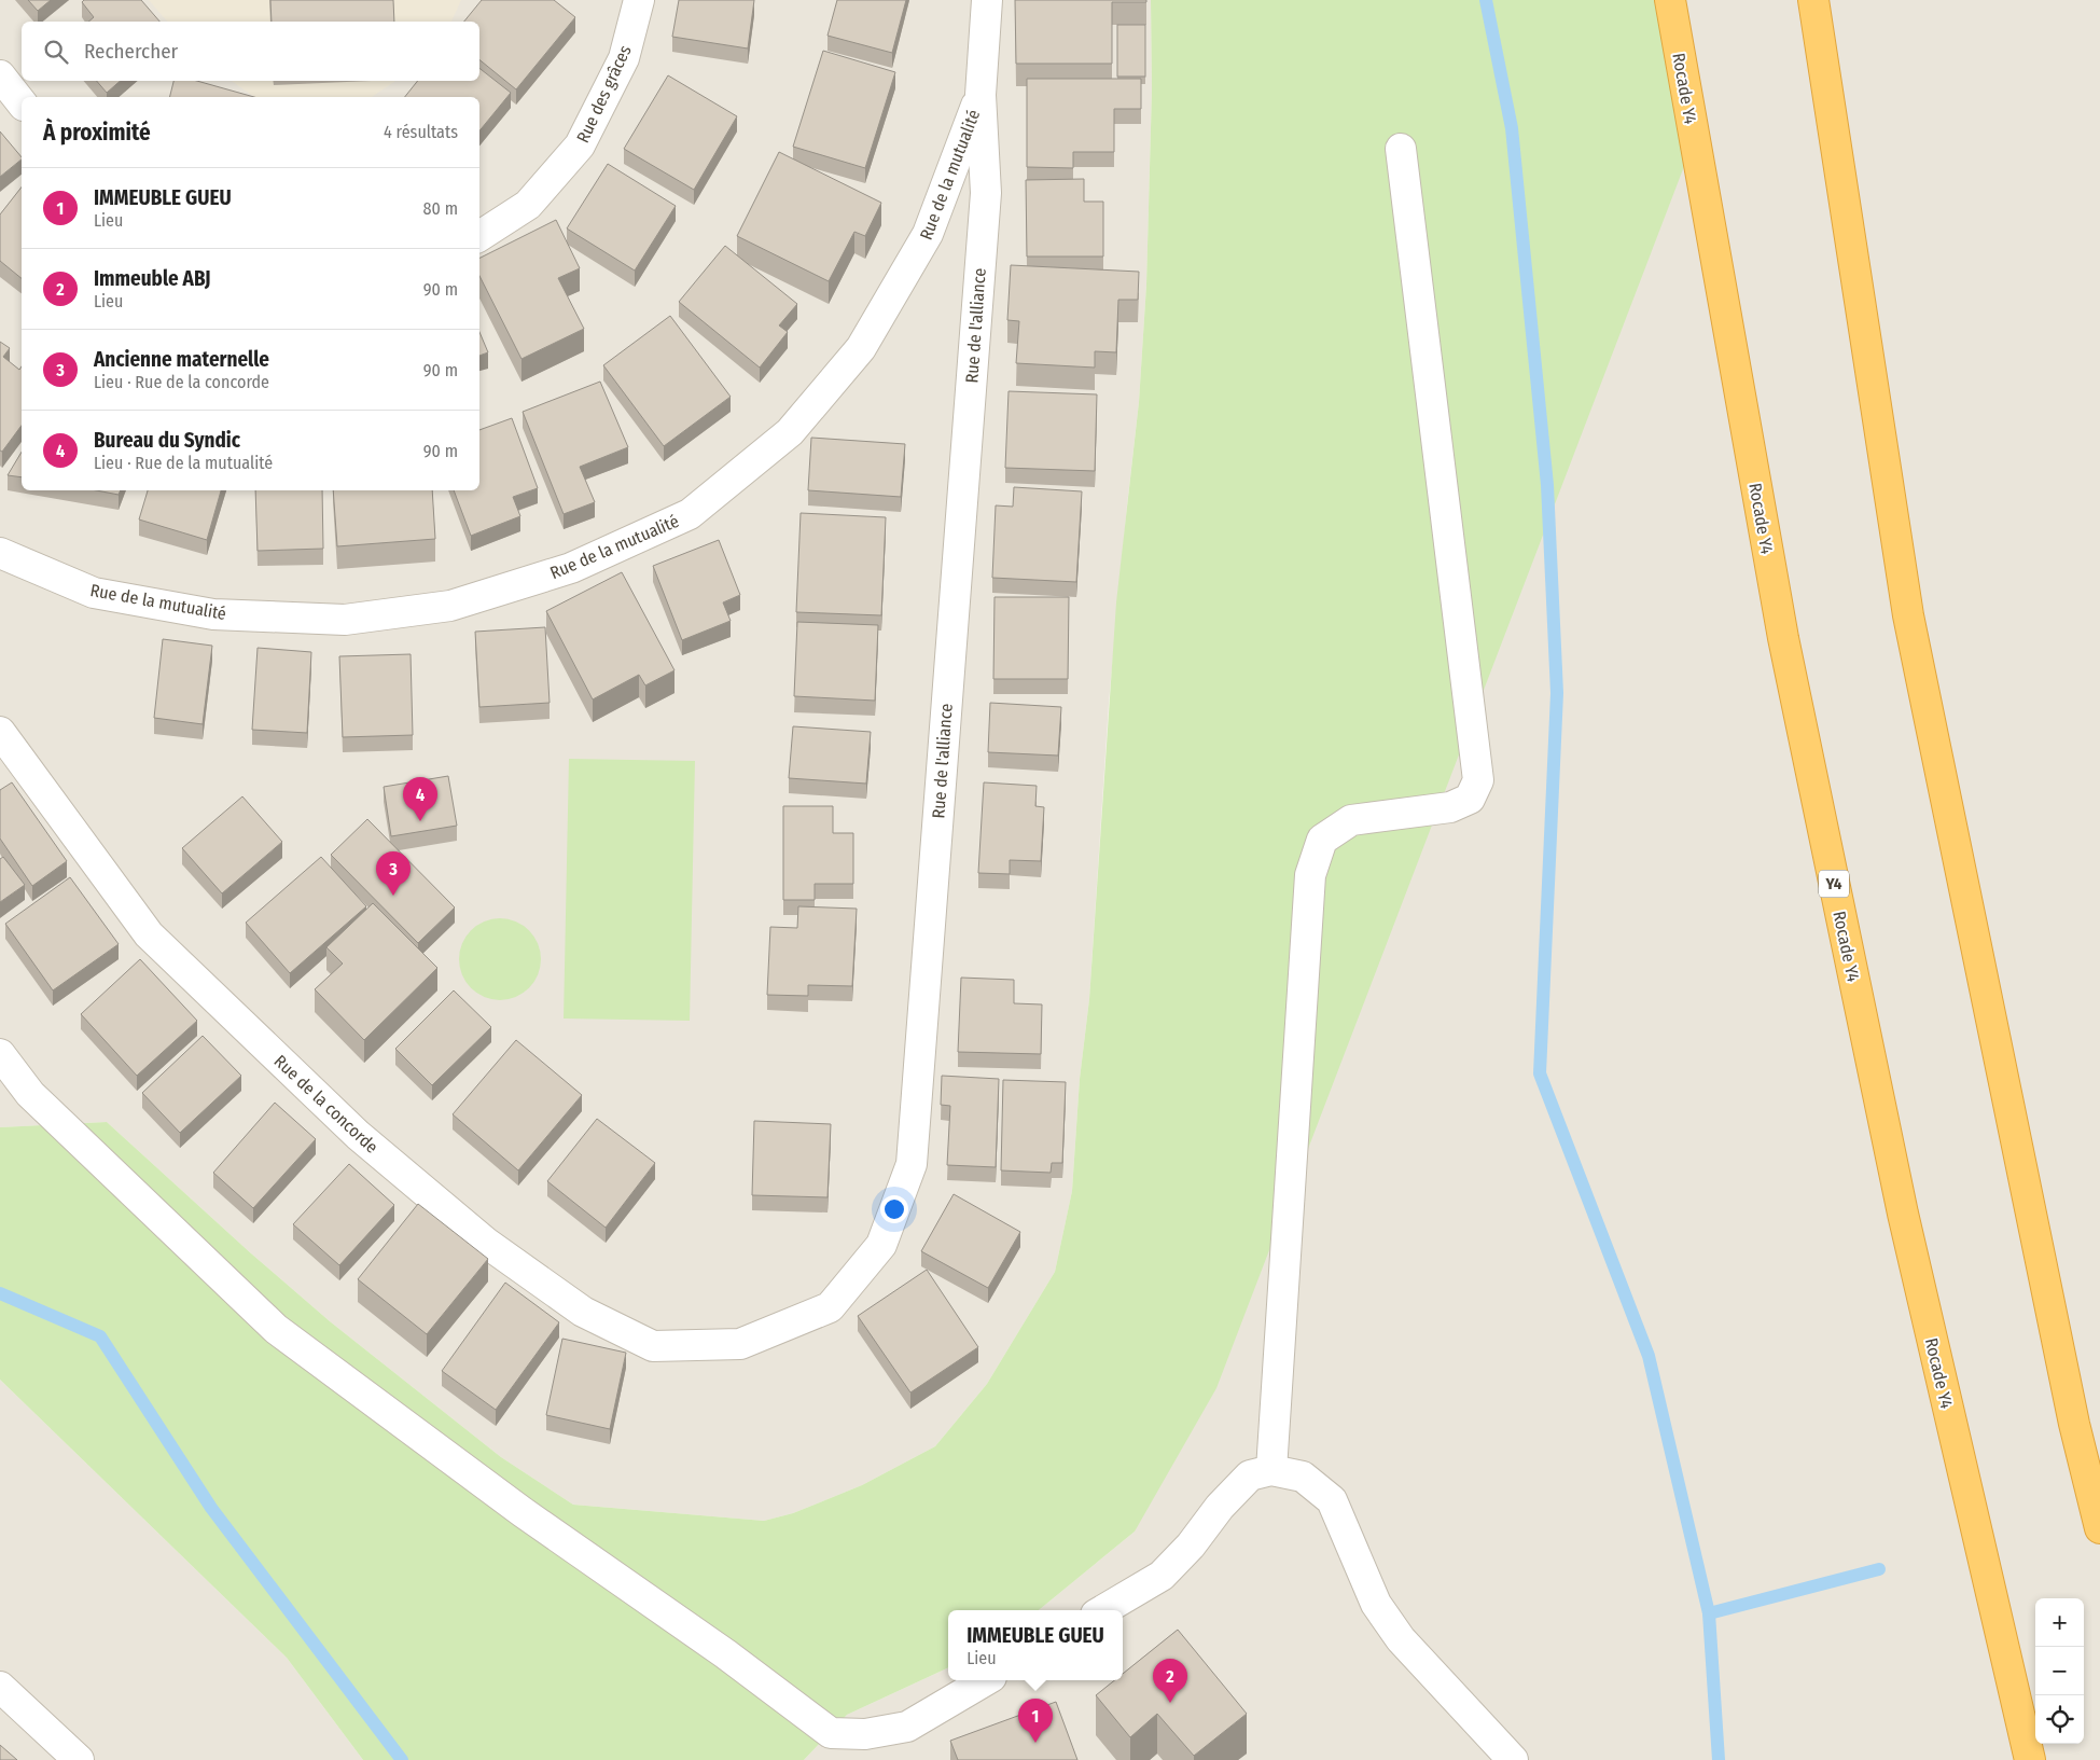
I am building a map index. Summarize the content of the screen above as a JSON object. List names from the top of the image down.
{
  "streets": {
    "highway": ["Rocade Y4", "Y4"],
    "street": [
      "Rue des grâces",
      "Rue de la mutualité",
      "Rue de l'alliance",
      "Rue de la concorde"
    ]
  },
  "crossings": [
    ["Rue de la mutualité", "Rue de l'alliance"],
    ["Rue de l'alliance", "Rue de la concorde"]
  ],
  "page": {
    "search": "Rechercher",
    "heading": ["À proximité", "4 résultats"],
    "list": [
      {
        "mark": "1",
        "name": "IMMEUBLE GUEU",
        "note": "Lieu",
        "value": "80 m"
      },
      {
        "mark": "2",
        "name": "Immeuble ABJ",
        "note": "Lieu",
        "value": "90 m"
      },
      {
        "mark": "3",
        "name": "Ancienne maternelle",
        "note": "Lieu · Rue de la concorde",
        "value": "90 m"
      },
      {
        "mark": "4",
        "name": "Bureau du Syndic",
        "note": "Lieu · Rue de la mutualité",
        "value": "90 m"
      }
    ],
    "pins": [
      "4",
      "3",
      "2",
      "1"
    ],
    "map_buttons": ["+", "−"],
    "popup": ["IMMEUBLE GUEU", "Lieu"]
  }
}
